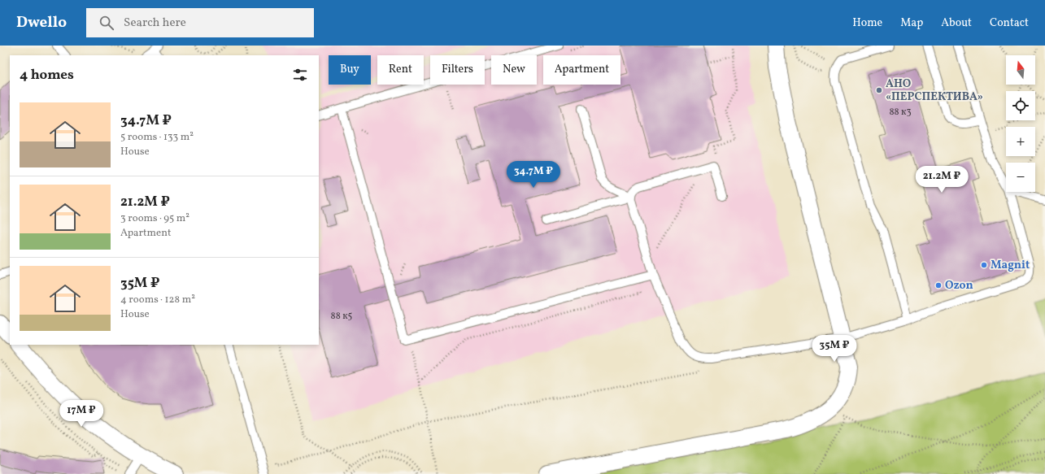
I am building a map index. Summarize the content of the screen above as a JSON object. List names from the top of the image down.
{
  "places": ["АНО «ПЕРСПЕКТИВА»", "Magnit", "Ozon"],
  "house_numbers": ["88 к3", "88 к5"],
  "north": "top",
  "page": {
    "header": "Dwello",
    "search": "Search here",
    "nav": [
      "Home",
      "Map",
      "About",
      "Contact"
    ],
    "map_buttons": ["+", "−"],
    "chip": [
      "Buy",
      "Rent",
      "Filters",
      "New",
      "Apartment"
    ],
    "heading": "4 homes",
    "list": [
      {
        "name": "34.7M ₽",
        "note": "5 rooms · 133 m² · House"
      },
      {
        "name": "21.2M ₽",
        "note": "3 rooms · 95 m² · Apartment"
      },
      {
        "name": "35M ₽",
        "note": "4 rooms · 128 m² · House"
      }
    ],
    "price": [
      "34.7M ₽",
      "21.2M ₽",
      "35M ₽",
      "17M ₽"
    ]
  }
}
